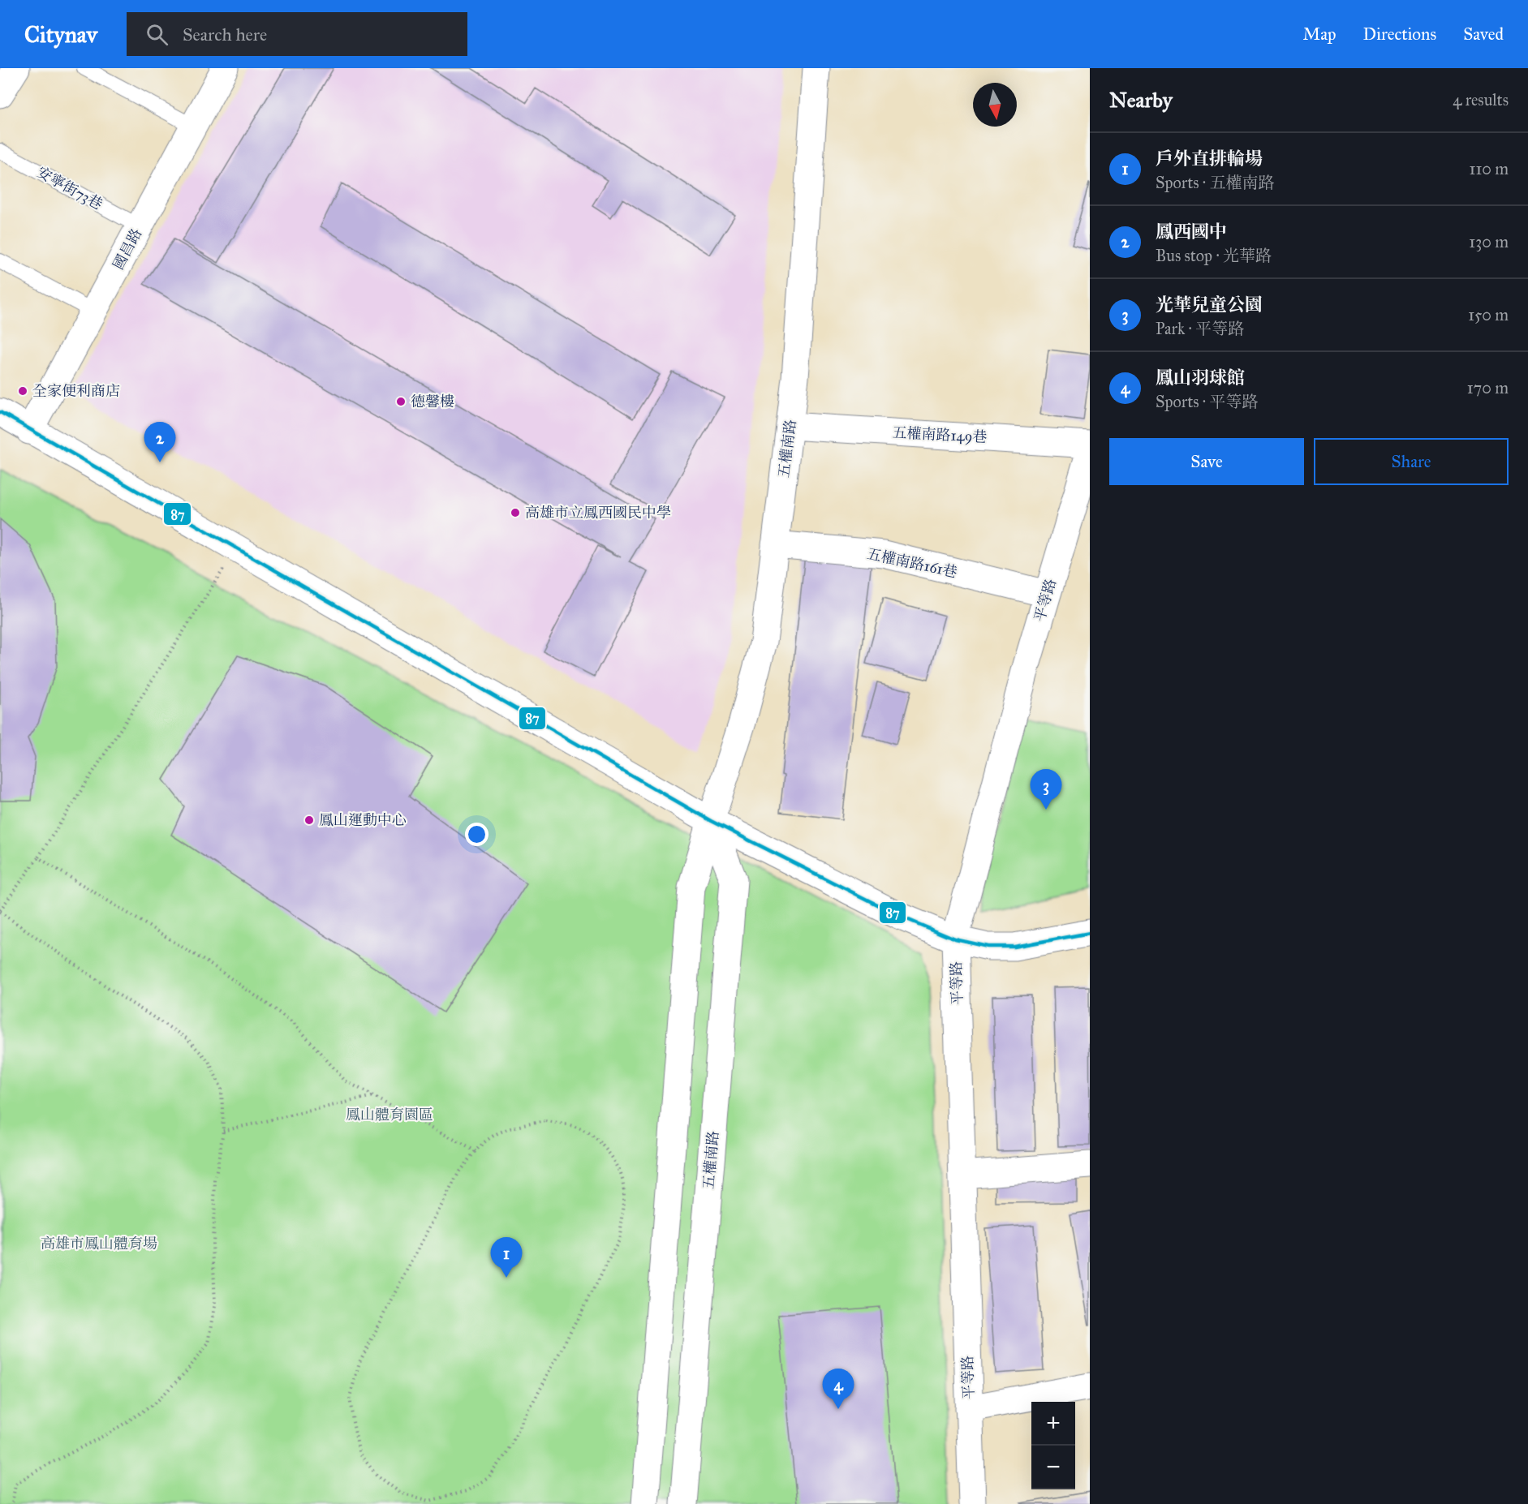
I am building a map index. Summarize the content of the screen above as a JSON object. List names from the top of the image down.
{
  "streets": {
    "street": [
      "國昌路",
      "五權南路149巷",
      "五權南路",
      "五權南路161巷",
      "平等路"
    ],
    "lane": ["安寧街73巷"]
  },
  "crossings": [
    ["安寧街73巷", "國昌路"],
    ["五權南路149巷", "五權南路"],
    ["五權南路", "五權南路161巷"],
    ["五權南路161巷", "平等路"]
  ],
  "parks": ["鳳山體育園區", "高雄市鳳山體育場"],
  "places": [
    "全家便利商店",
    "德馨樓",
    "高雄市立鳳西國民中學",
    "鳳山運動中心"
  ],
  "lines": ["transit line 87"],
  "north": "bottom",
  "page": {
    "header": "Citynav",
    "search": "Search here",
    "nav": ["Map", "Directions", "Saved"],
    "heading": ["Nearby", "4 results"],
    "list": [
      {
        "mark": "1",
        "name": "戶外直排輪場",
        "note": "Sports · 五權南路",
        "value": "110 m"
      },
      {
        "mark": "2",
        "name": "鳳西國中",
        "note": "Bus stop · 光華路",
        "value": "130 m"
      },
      {
        "mark": "3",
        "name": "光華兒童公園",
        "note": "Park · 平等路",
        "value": "150 m"
      },
      {
        "mark": "4",
        "name": "鳳山羽球館",
        "note": "Sports · 平等路",
        "value": "170 m"
      }
    ],
    "pins": [
      "2",
      "3",
      "1",
      "4"
    ],
    "buttons": ["Save", "Share"],
    "map_buttons": ["+", "−"]
  }
}
